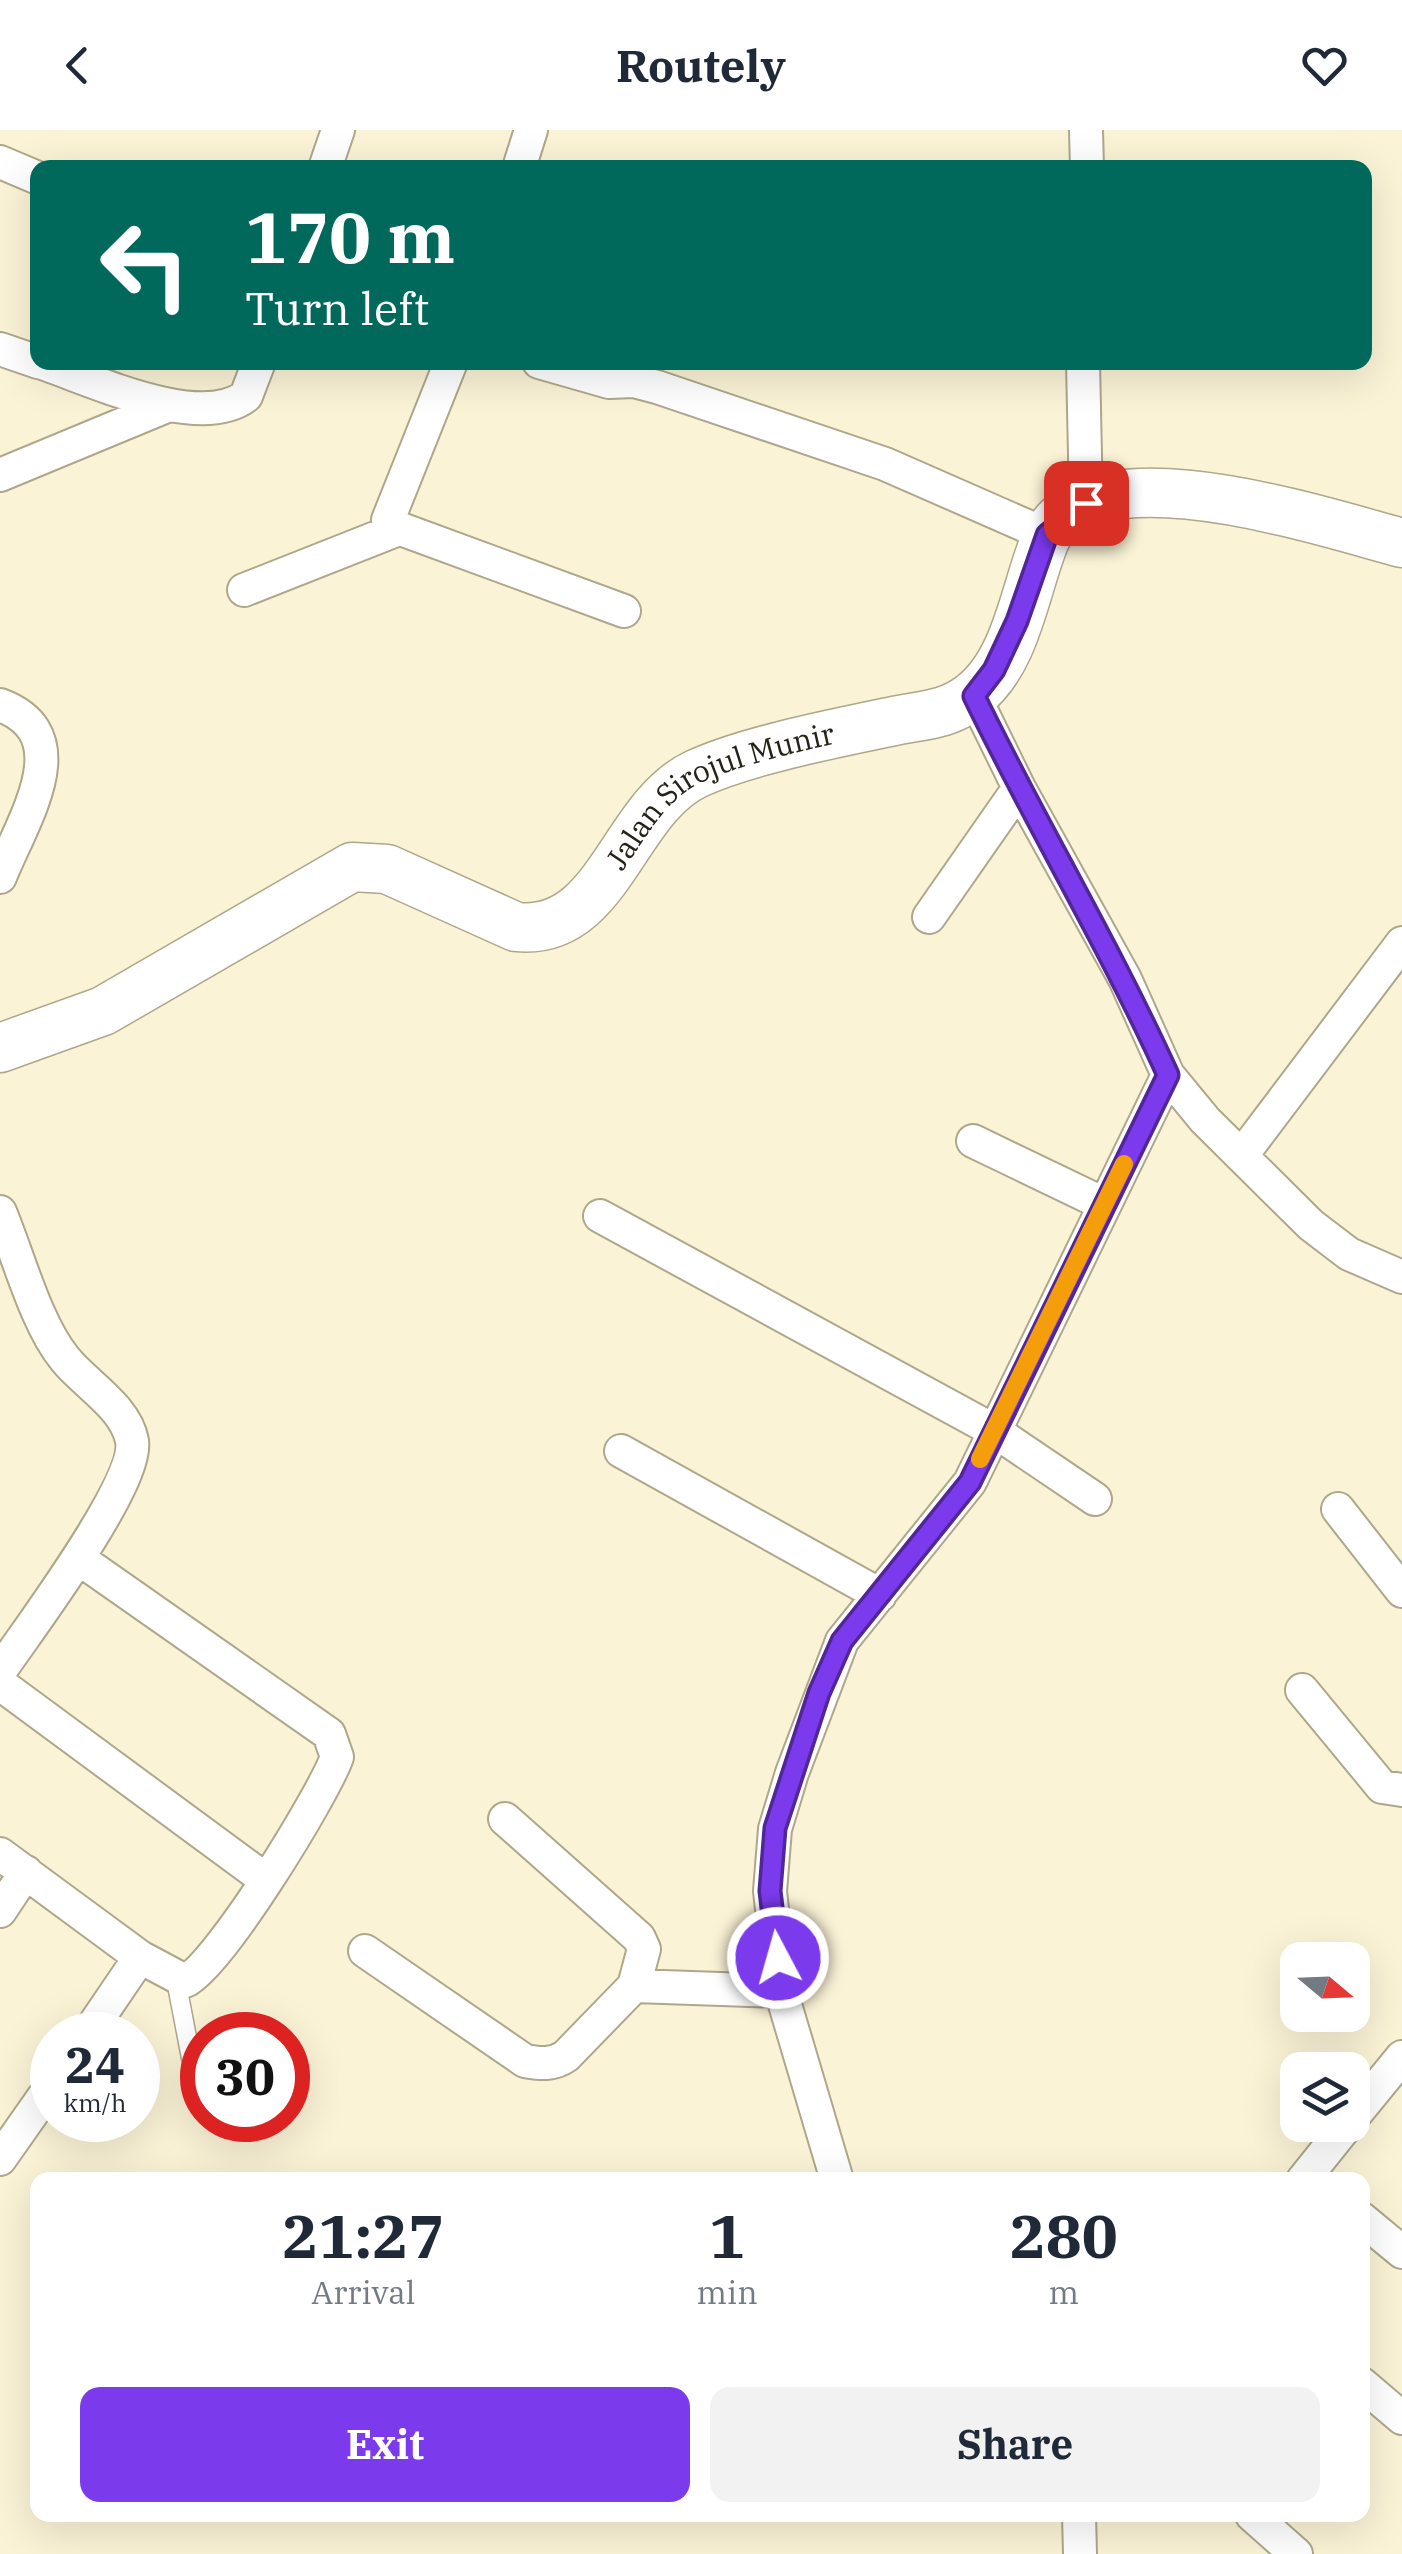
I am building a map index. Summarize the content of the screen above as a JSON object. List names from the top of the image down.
{
  "streets": {
    "street": ["Jalan Sirojul Munir"]
  },
  "north": "right",
  "page": {
    "header": "Routely",
    "turn": ["170 m", "Turn left"],
    "speed": "24 km/h",
    "limit": "30",
    "eta": [
      "21:27",
      "Arrival",
      "1",
      "min",
      "280",
      "m"
    ],
    "buttons": ["Exit", "Share"]
  }
}
